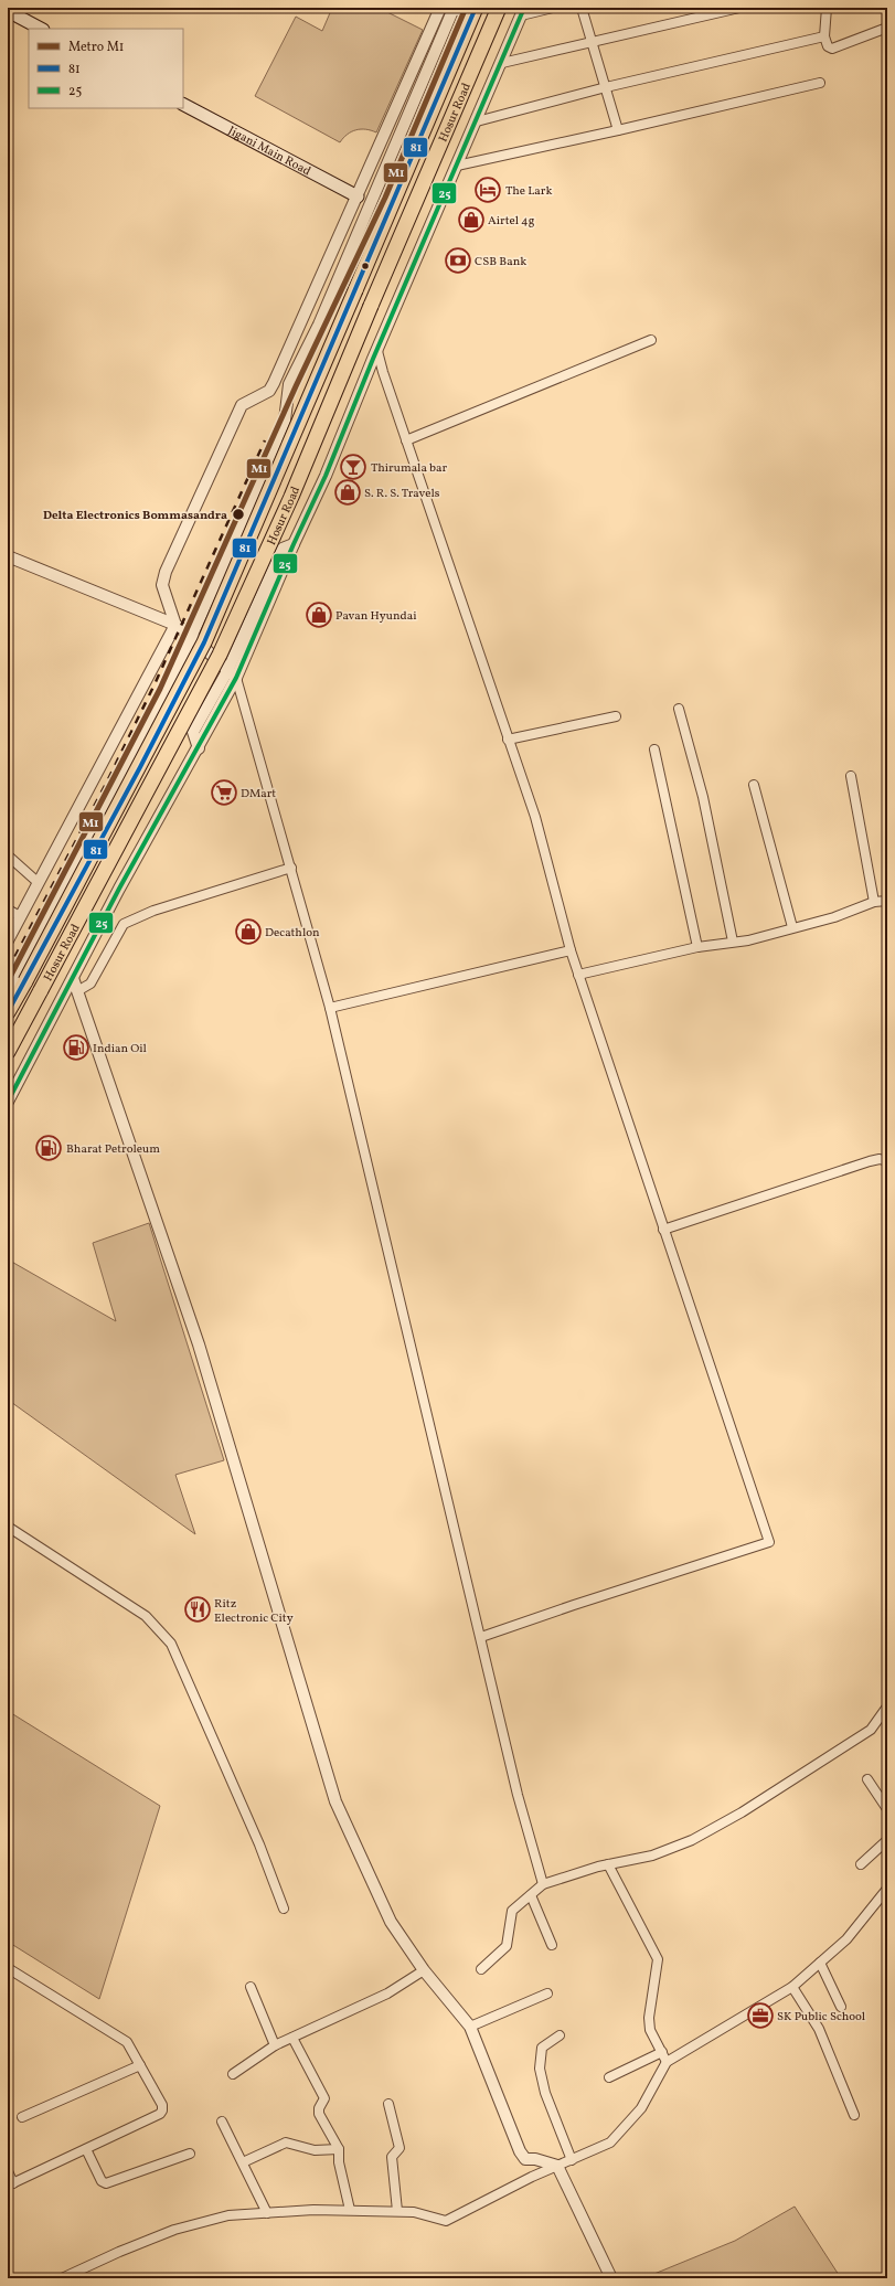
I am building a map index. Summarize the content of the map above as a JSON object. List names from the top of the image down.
{
  "streets": {
    "highway": ["Hosur Road"],
    "main road": ["Jigani Main Road"]
  },
  "places": {
    "hotel": ["The Lark"],
    "shop": [
      "Airtel 4g",
      "S. R. S. Travels",
      "Pavan Hyundai",
      "Decathlon"
    ],
    "bank": ["CSB Bank"],
    "bar": ["Thirumala bar"],
    "other": ["Delta Electronics Bommasandra"],
    "supermarket": ["DMart"],
    "fuel station": ["Indian Oil", "Bharat Petroleum"],
    "restaurant": ["Ritz Electronic City"],
    "office": ["SK Public School"]
  },
  "lines": ["metro line M1", "transit line 81", "transit line 25"],
  "legend": ["Metro M1", "81", "25"]
}
